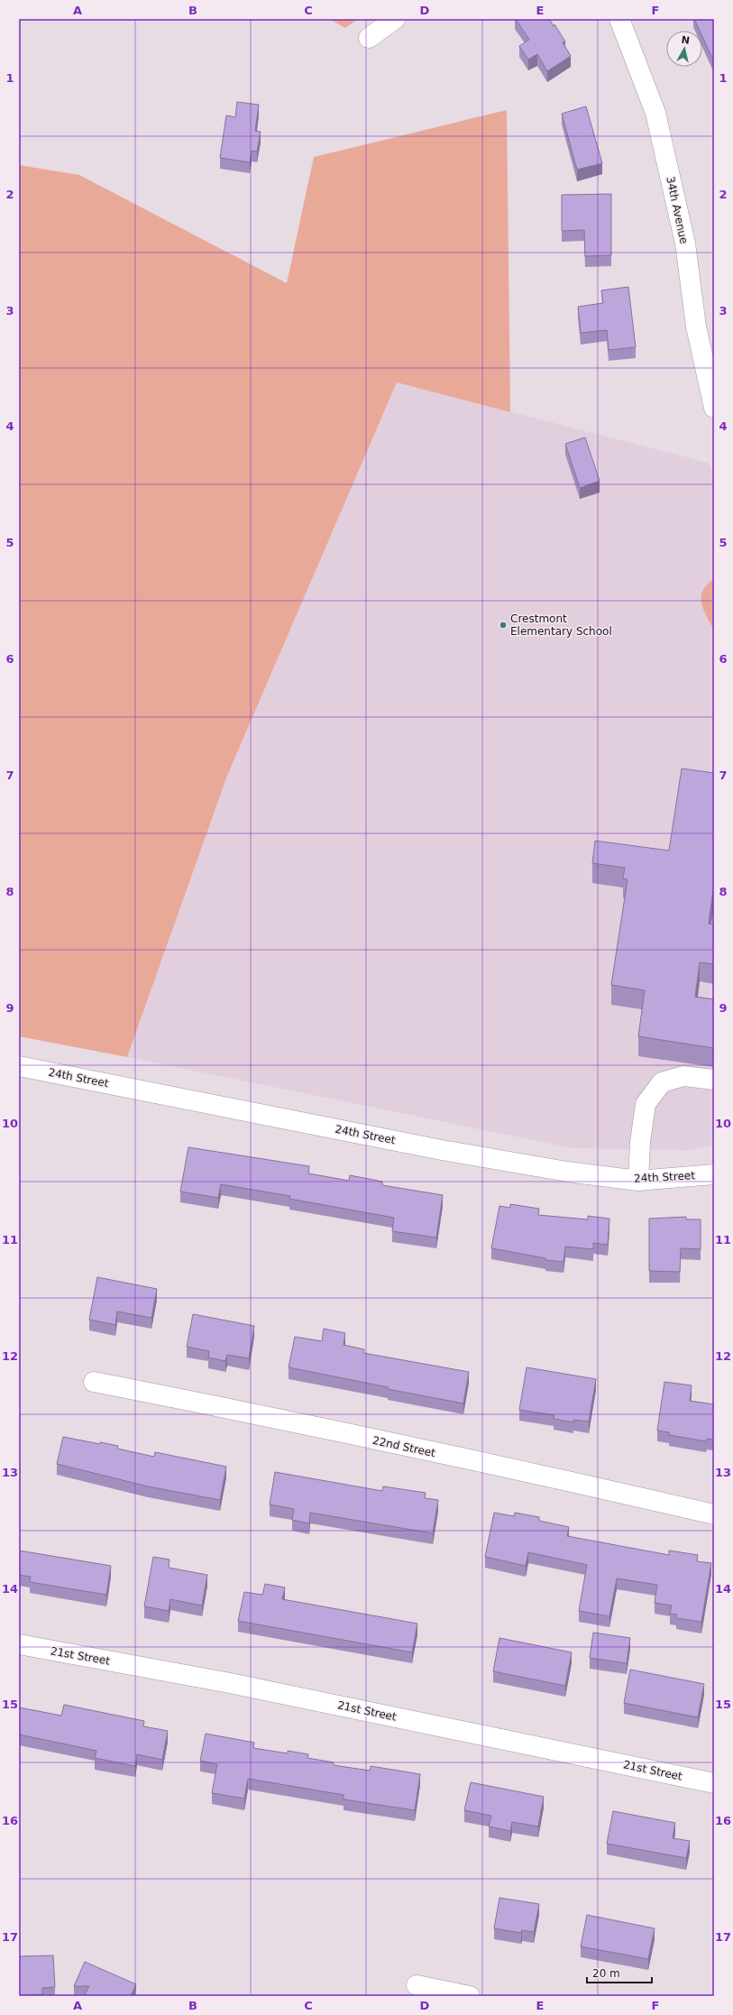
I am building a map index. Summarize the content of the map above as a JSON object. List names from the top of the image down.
{
  "streets": {
    "street": [
      "34th Avenue",
      "24th Street",
      "22nd Street",
      "21st Street"
    ]
  },
  "places": ["Crestmont Elementary School"],
  "scale_bar": "20 m",
  "north": "top",
  "grid": {
    "columns": [
      "A",
      "B",
      "C",
      "D",
      "E",
      "F"
    ],
    "rows": [
      "1",
      "2",
      "3",
      "4",
      "5",
      "6",
      "7",
      "8",
      "9",
      "10",
      "11",
      "12",
      "13",
      "14",
      "15",
      "16",
      "17"
    ]
  }
}
